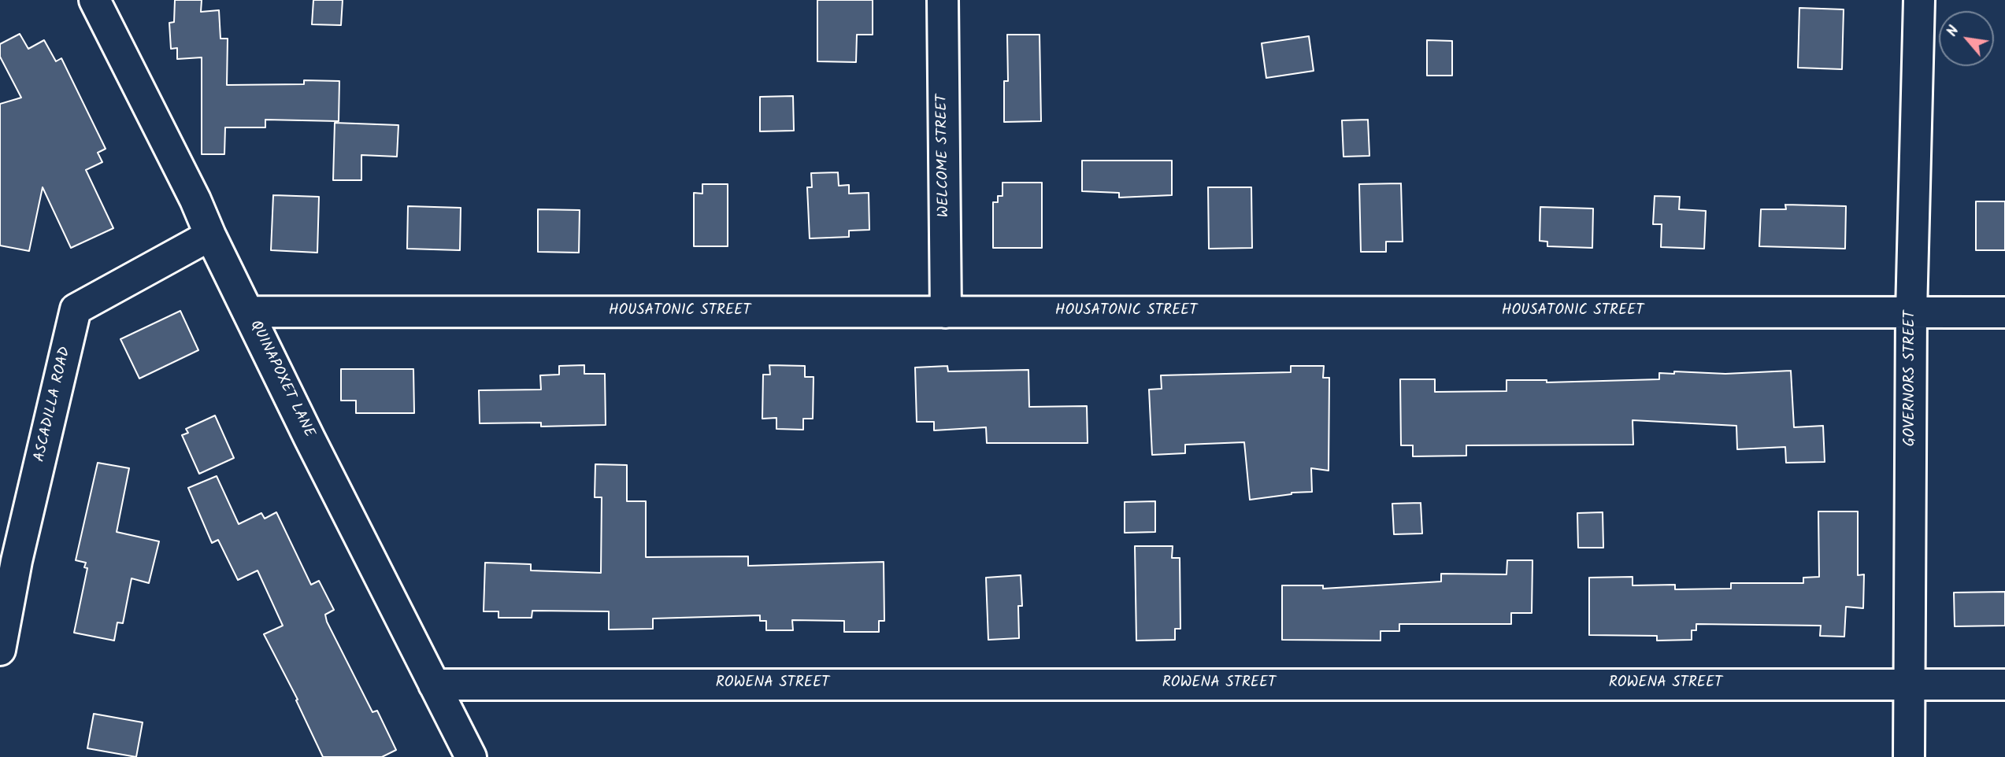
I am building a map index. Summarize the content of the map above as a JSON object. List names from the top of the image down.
{
  "streets": {
    "street": [
      "WELCOME STREET",
      "HOUSATONIC STREET",
      "GOVERNORS STREET",
      "QUINAPOXET LANE",
      "ASCADILLA ROAD",
      "ROWENA STREET"
    ]
  },
  "crossings": [
    ["WELCOME STREET", "HOUSATONIC STREET"],
    ["HOUSATONIC STREET", "GOVERNORS STREET"],
    ["HOUSATONIC STREET", "QUINAPOXET LANE"],
    ["GOVERNORS STREET", "ROWENA STREET"],
    ["QUINAPOXET LANE", "ASCADILLA ROAD"],
    ["QUINAPOXET LANE", "ROWENA STREET"]
  ],
  "north": "top left"
}
